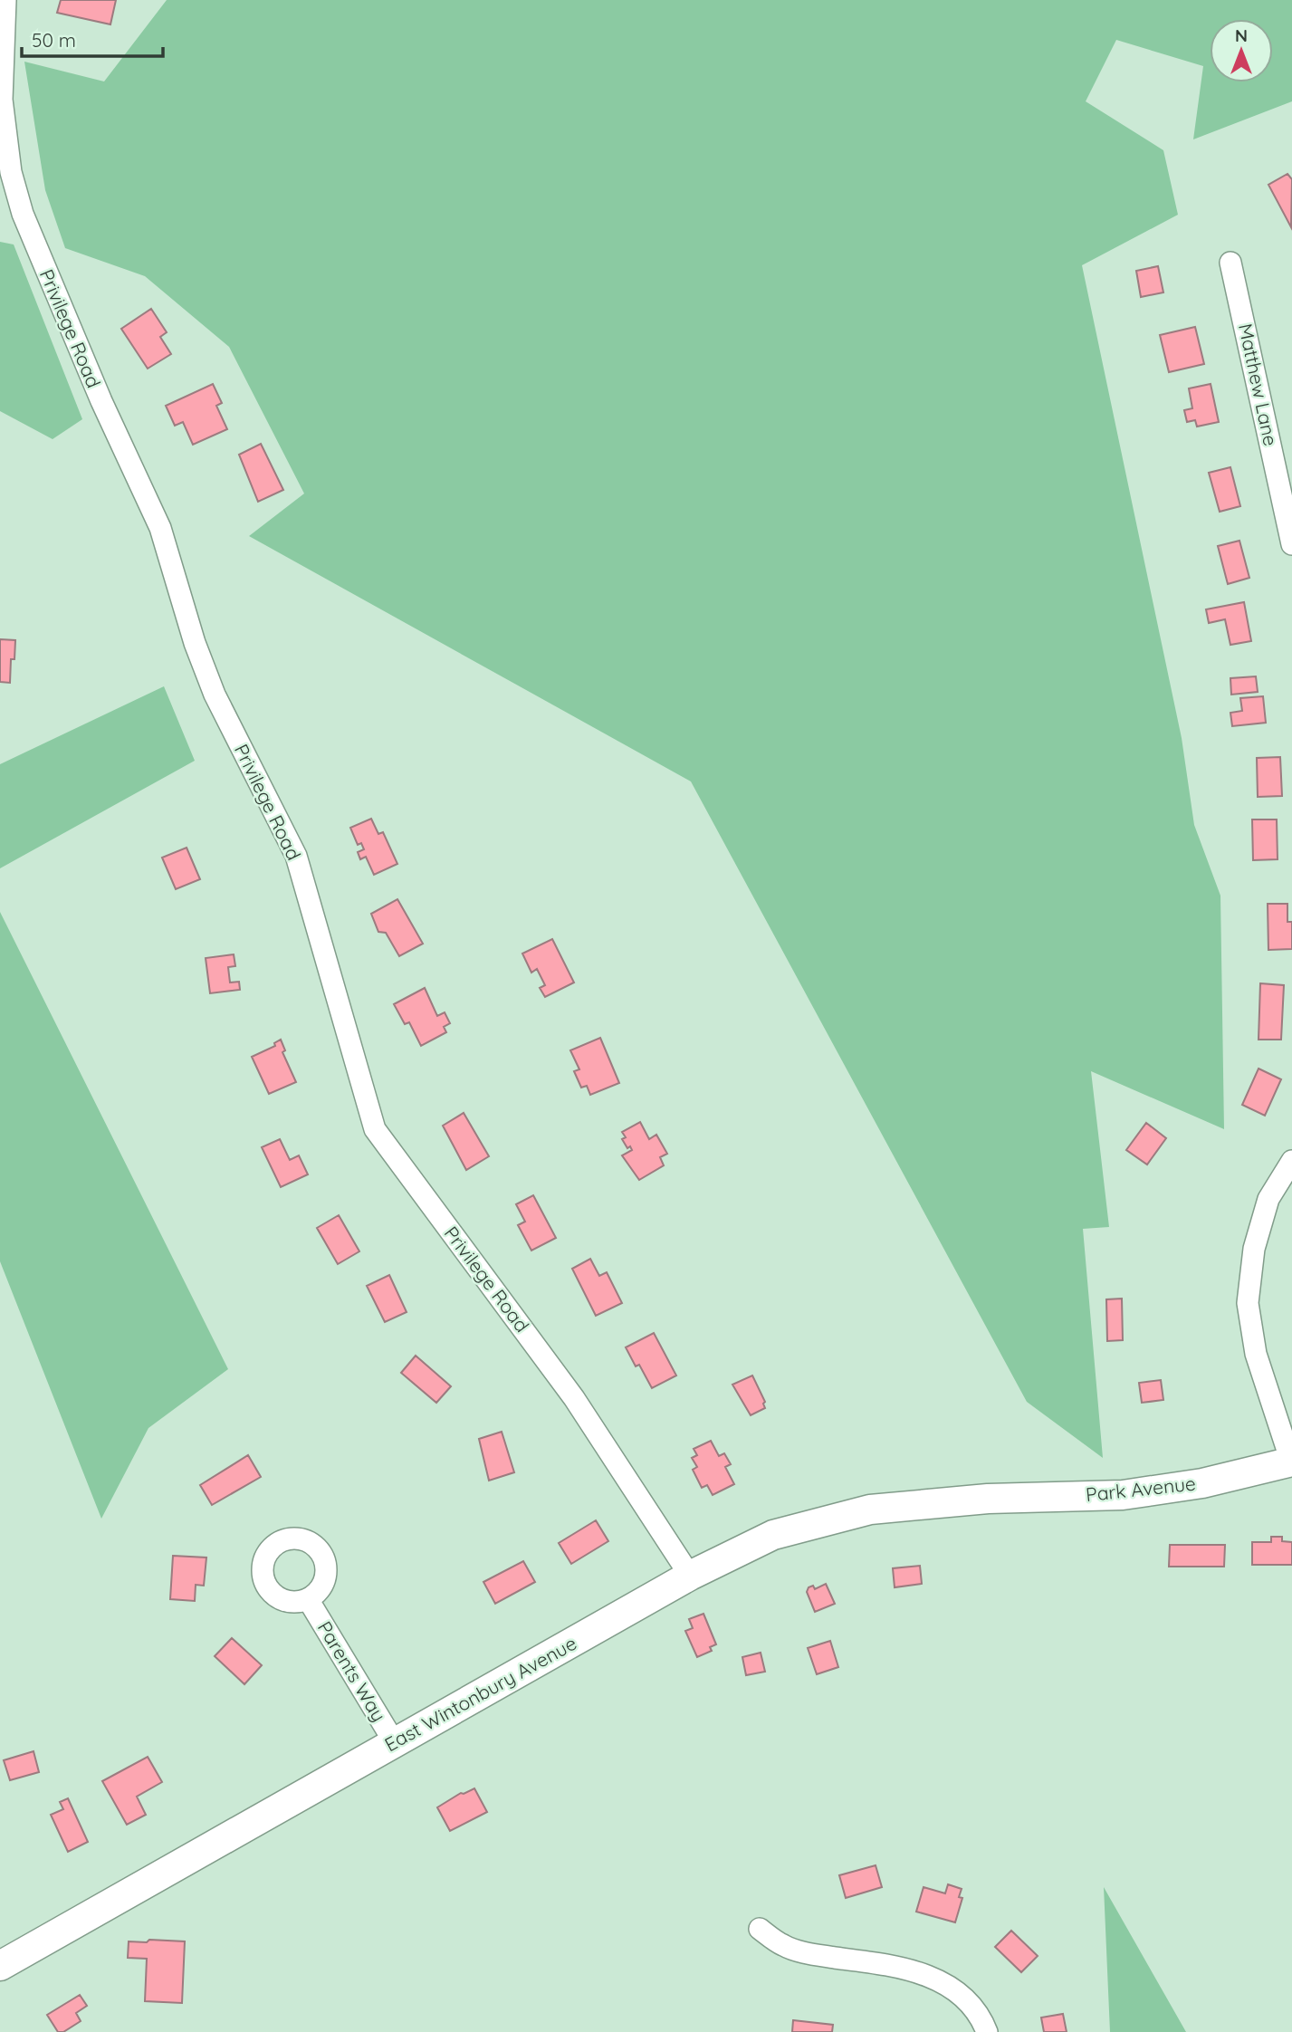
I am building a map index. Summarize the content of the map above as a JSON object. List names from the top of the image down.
{
  "streets": {
    "main road": ["Park Avenue", "East Wintonbury Avenue"],
    "street": ["Privilege Road", "Matthew Lane", "Parents Way"]
  },
  "crossings": [
    ["Privilege Road", "East Wintonbury Avenue"],
    ["Park Avenue", "East Wintonbury Avenue"],
    ["Parents Way", "East Wintonbury Avenue"]
  ],
  "scale_bar": "50 m",
  "north": "top"
}
